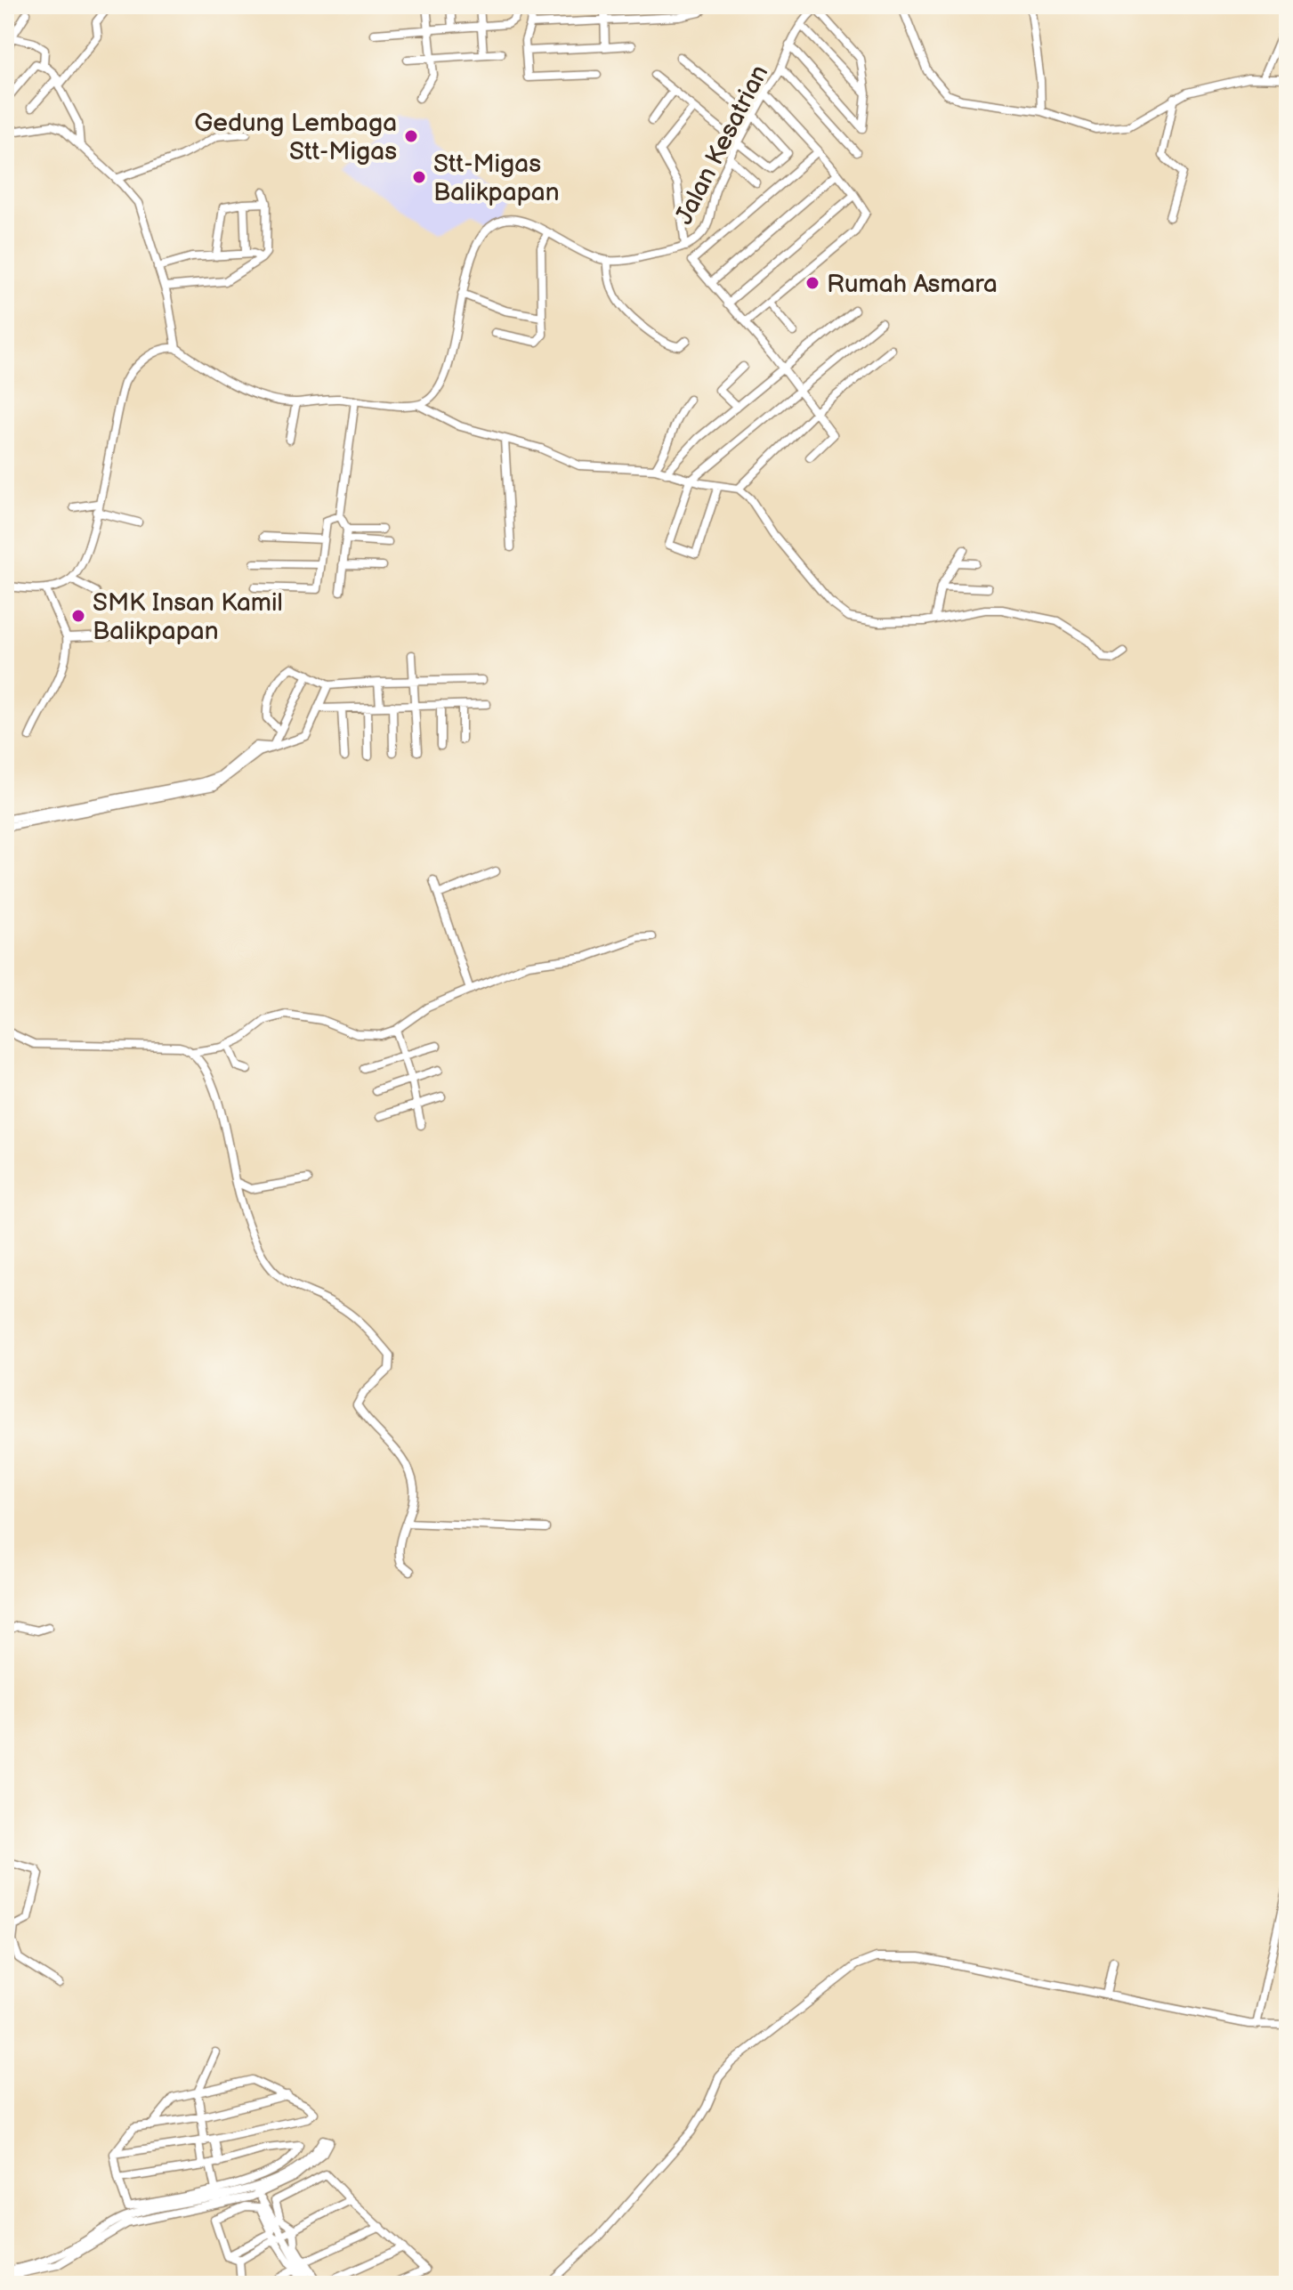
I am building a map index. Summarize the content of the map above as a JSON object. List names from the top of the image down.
{
  "streets": {
    "street": ["Jalan Kesatrian"]
  },
  "places": [
    "Gedung Lembaga Stt-Migas",
    "Stt-Migas Balikpapan",
    "Rumah Asmara",
    "SMK Insan Kamil Balikpapan"
  ]
}
